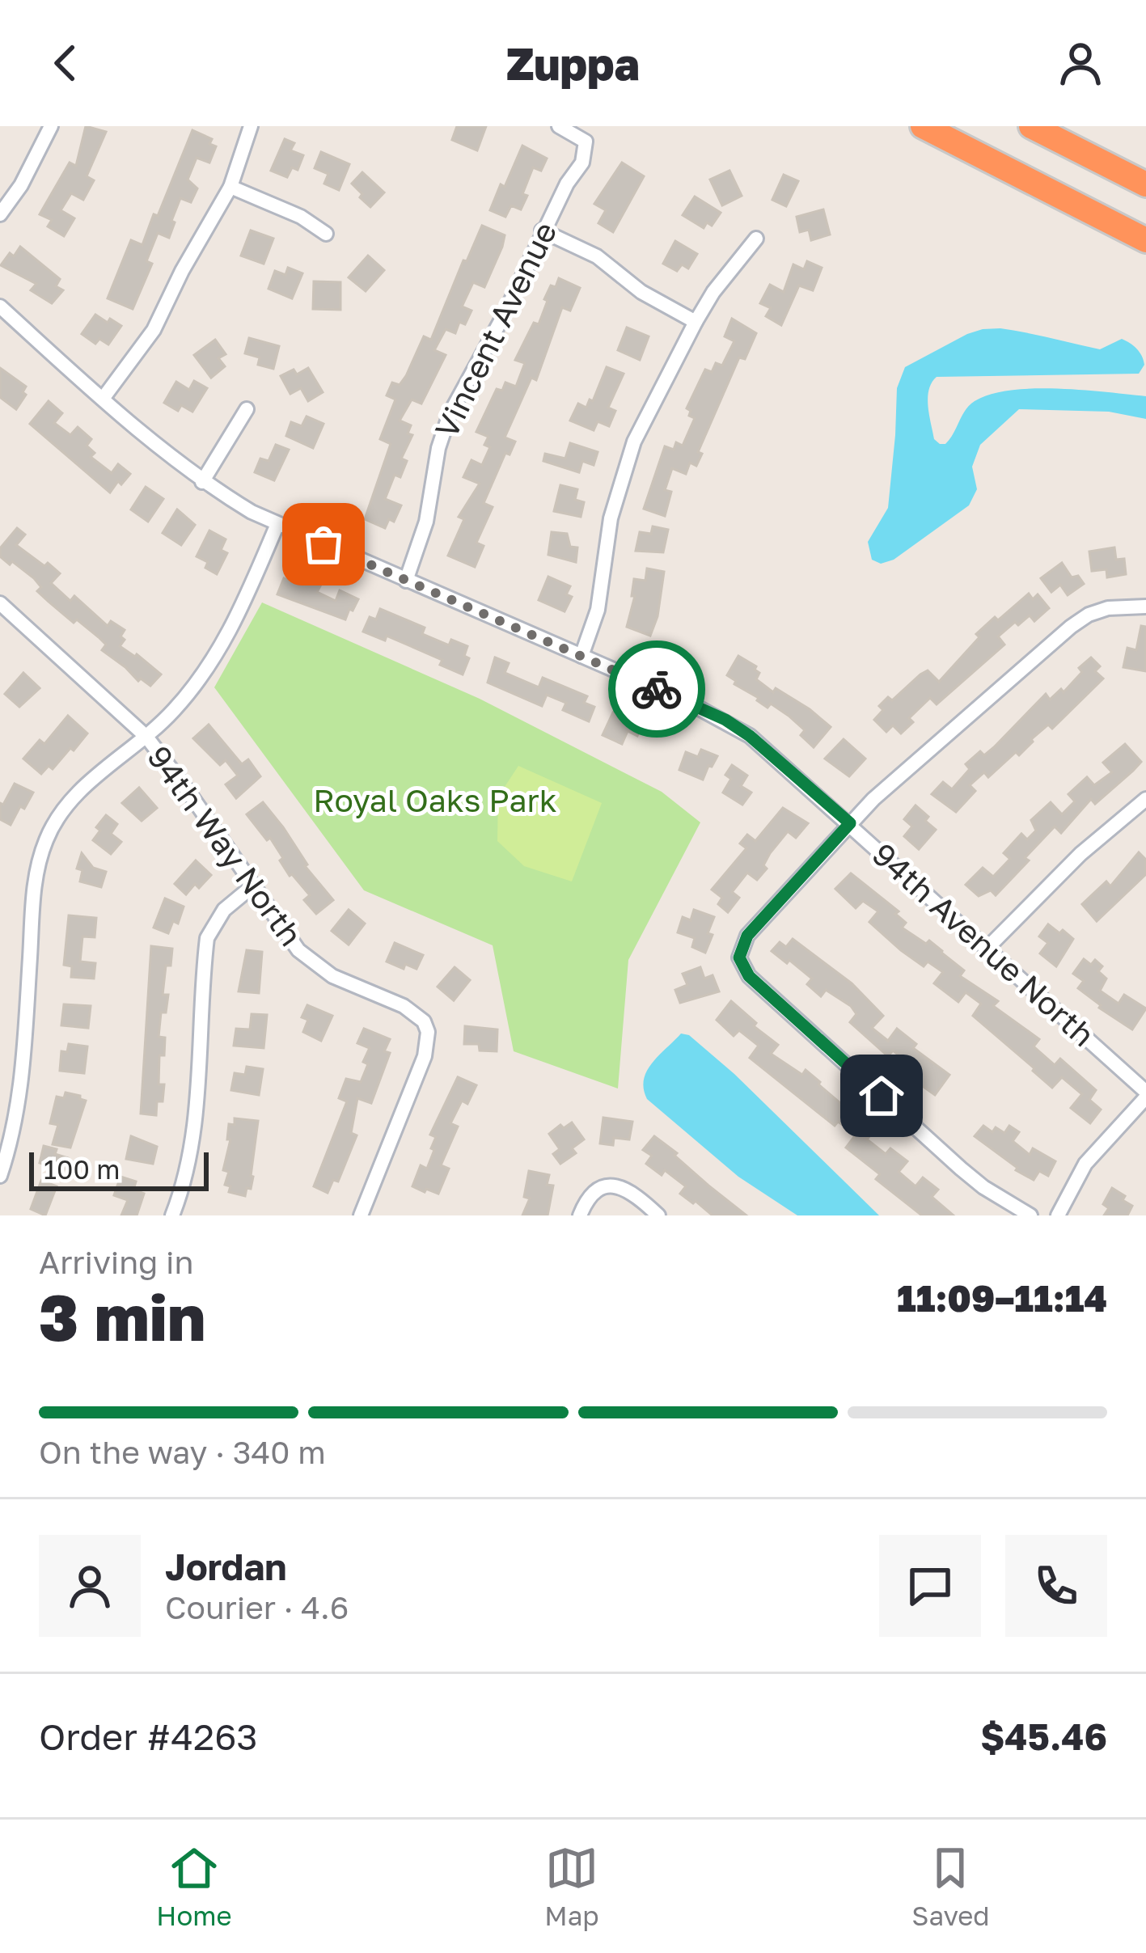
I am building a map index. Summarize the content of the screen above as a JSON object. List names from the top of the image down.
{
  "streets": {
    "street": ["Vincent Avenue", "94th Way North", "94th Avenue North"]
  },
  "crossings": [
    ["Vincent Avenue", "94th Avenue North"]
  ],
  "parks": ["Royal Oaks Park"],
  "scale_bar": "100 m",
  "page": {
    "header": "Zuppa",
    "scale": "100 m",
    "heading": ["3 min", "Arriving in", "11:09–11:14"],
    "panel": [
      "Jordan",
      "Courier · 4.6",
      "Order #4263",
      "$45.46"
    ],
    "bar": "On the way · 340 m",
    "tabs": ["Home", "Map", "Saved"]
  }
}
